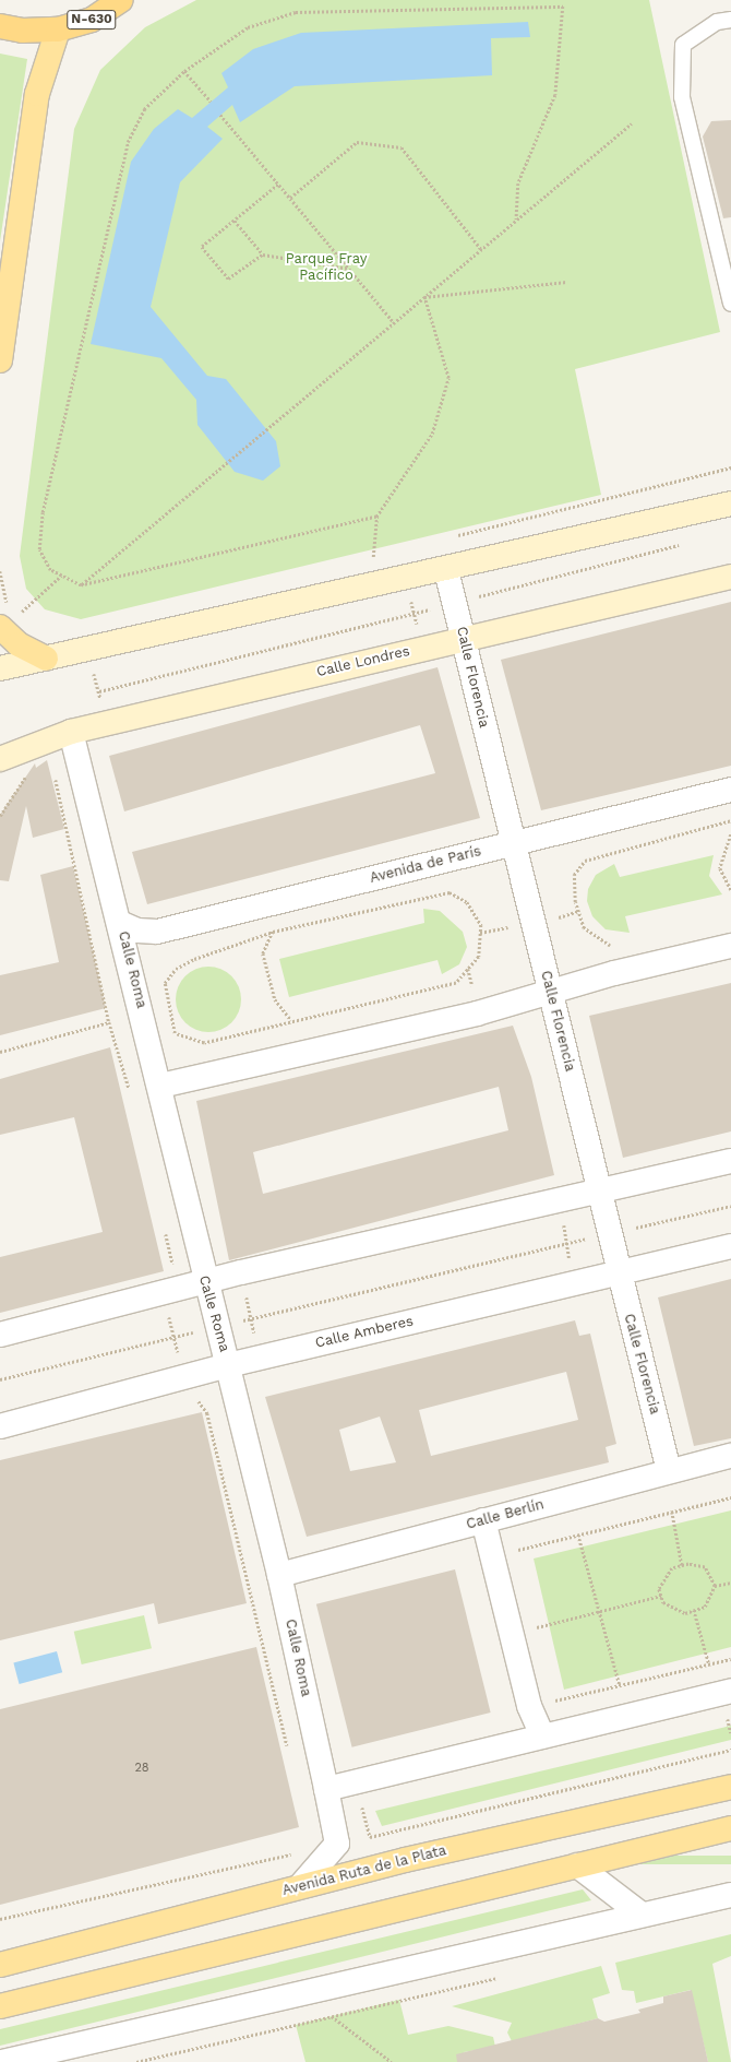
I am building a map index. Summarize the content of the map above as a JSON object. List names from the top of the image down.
{
  "streets": {
    "highway": ["N-630"],
    "main road": ["Calle Londres", "Avenida Ruta de la Plata"],
    "street": [
      "Calle Florencia",
      "Avenida de París",
      "Calle Roma",
      "Calle Amberes",
      "Calle Berlín"
    ]
  },
  "crossings": [
    ["Calle Londres", "Calle Florencia"],
    ["Calle Londres", "Calle Roma"],
    ["Calle Florencia", "Avenida de París"],
    ["Calle Florencia", "Calle Amberes"],
    ["Calle Florencia", "Calle Berlín"],
    ["Avenida de París", "Calle Roma"],
    ["Calle Roma", "Calle Amberes"],
    ["Calle Roma", "Calle Berlín"],
    ["Calle Roma", "Avenida Ruta de la Plata"]
  ],
  "parks": ["Parque Fray Pacífico"],
  "house_numbers": ["28"]
}
